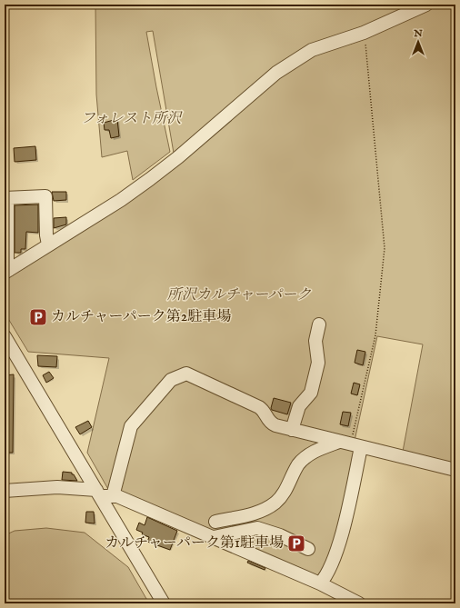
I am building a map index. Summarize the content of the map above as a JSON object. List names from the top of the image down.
{
  "parks": ["フォレスト所沢", "所沢カルチャーパーク"],
  "places": {
    "parking": ["カルチャーパーク第2駐車場", "カルチャーパーク第1駐車場"]
  },
  "north": "top"
}
